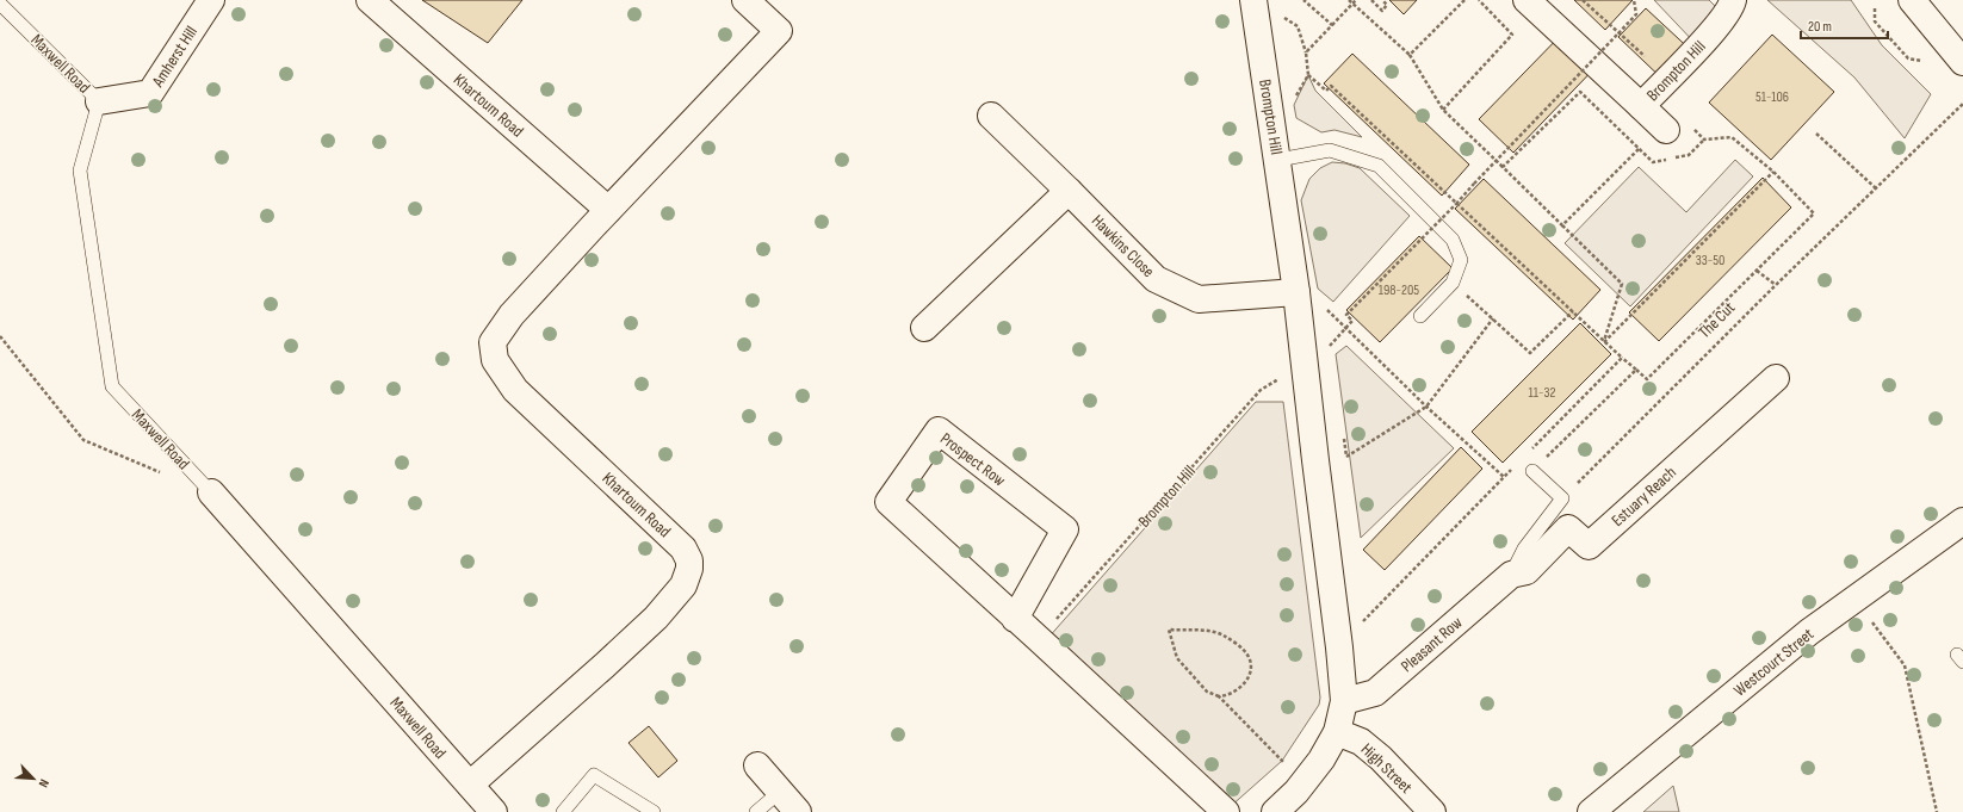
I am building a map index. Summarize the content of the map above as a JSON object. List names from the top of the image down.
{
  "streets": {
    "street": [
      "Amherst Hill",
      "Maxwell Road",
      "Brompton Hill",
      "Khartoum Road",
      "Hawkins Close",
      "Prospect Row",
      "Estuary Reach",
      "Pleasant Row",
      "Westcourt Street",
      "High Street"
    ],
    "path": ["The Cut"]
  },
  "crossings": [
    ["Amherst Hill", "Maxwell Road"],
    ["Maxwell Road", "Khartoum Road"],
    ["Brompton Hill", "Hawkins Close"],
    ["Brompton Hill", "Prospect Row"],
    ["Brompton Hill", "Pleasant Row"],
    ["Brompton Hill", "High Street"],
    ["Estuary Reach", "Pleasant Row"]
  ],
  "house_numbers": [
    "51-106",
    "33-50",
    "198-205",
    "11-32"
  ],
  "scale_bar": "20 m",
  "north": "bottom right"
}
